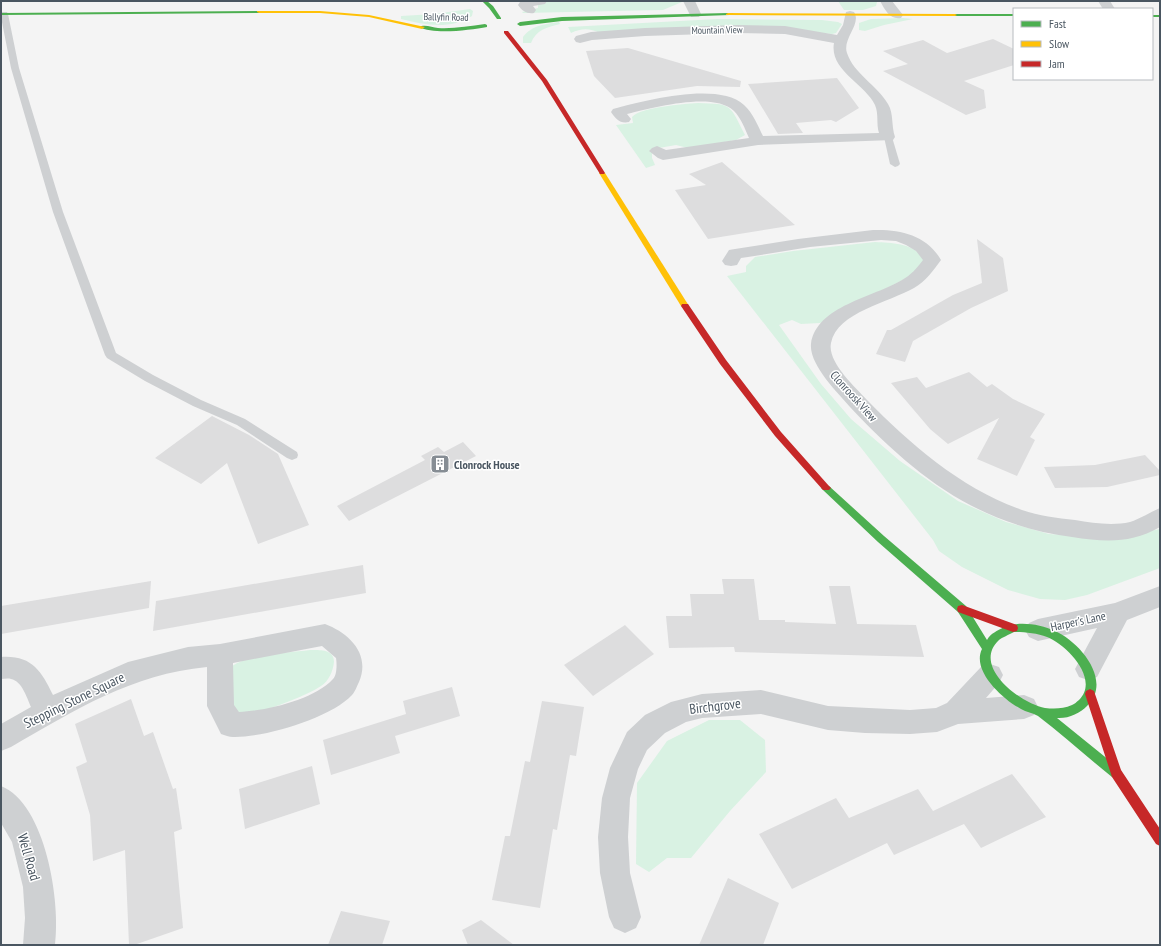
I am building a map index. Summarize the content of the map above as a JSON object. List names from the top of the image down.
{
  "streets": {
    "street": [
      "Ballyfin Road",
      "Mountain View",
      "Clonroosk View",
      "Harper's Lane",
      "Stepping Stone Square",
      "Birchgrove",
      "Well Road"
    ]
  },
  "crossings": [
    ["Harper's Lane", "Birchgrove"]
  ],
  "places": {
    "building": ["Clonrock House"]
  },
  "legend": ["Fast", "Slow", "Jam"]
}
